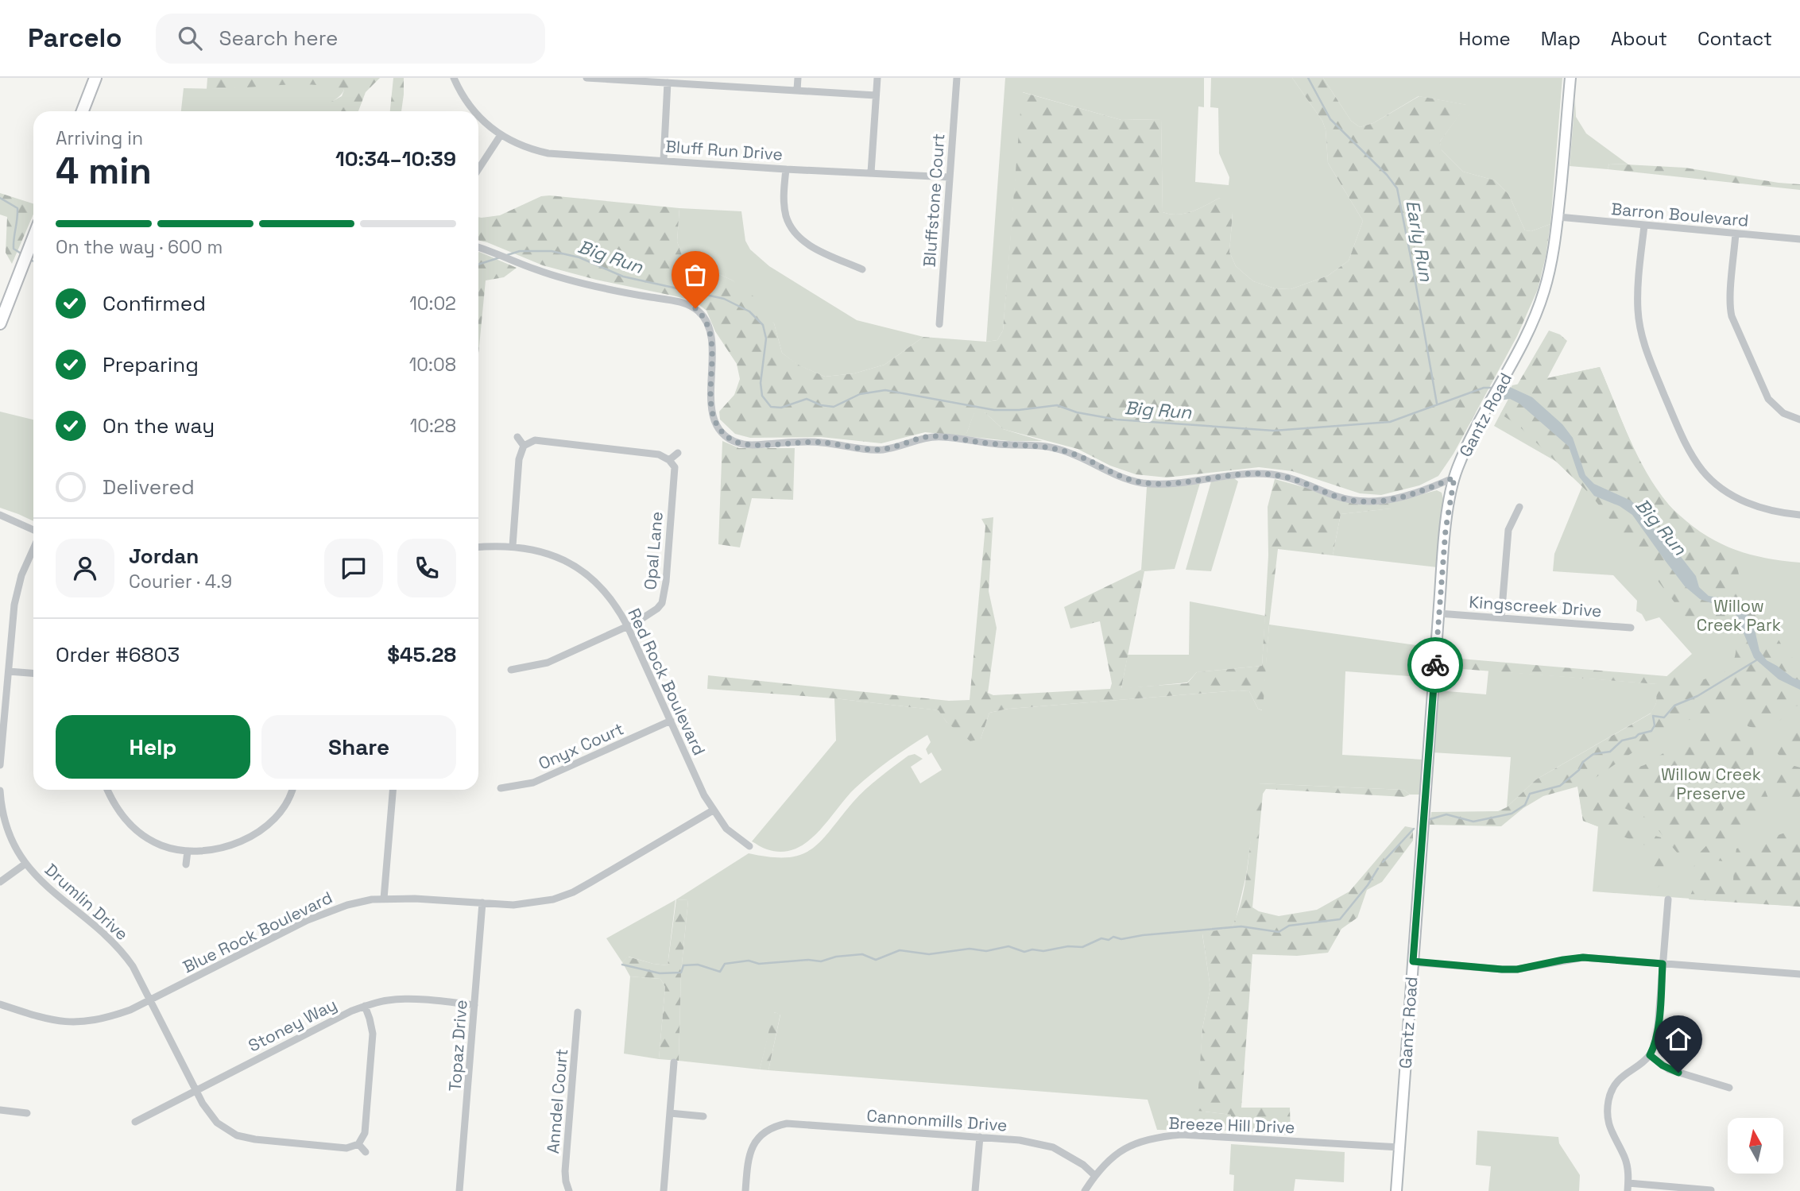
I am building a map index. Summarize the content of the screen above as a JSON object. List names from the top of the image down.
{
  "streets": {
    "main road": ["Gantz Road"],
    "street": [
      "Bluff Run Drive",
      "Bluffstone Court",
      "Barron Boulevard",
      "Opal Lane",
      "Kingscreek Drive",
      "Red Rock Boulevard",
      "Onyx Court",
      "Drumlin Drive",
      "Blue Rock Boulevard",
      "Stoney Way",
      "Topaz Drive",
      "Anndel Court",
      "Cannonmills Drive",
      "Breeze Hill Drive"
    ]
  },
  "crossings": [
    ["Bluff Run Drive", "Bluffstone Court"],
    ["Barron Boulevard", "Gantz Road"],
    ["Gantz Road", "Kingscreek Drive"],
    ["Gantz Road", "Breeze Hill Drive"],
    ["Opal Lane", "Red Rock Boulevard"],
    ["Red Rock Boulevard", "Onyx Court"],
    ["Red Rock Boulevard", "Blue Rock Boulevard"],
    ["Drumlin Drive", "Blue Rock Boulevard"],
    ["Drumlin Drive", "Stoney Way"],
    ["Blue Rock Boulevard", "Topaz Drive"],
    ["Stoney Way", "Topaz Drive"],
    ["Cannonmills Drive", "Breeze Hill Drive"]
  ],
  "water": ["Early Run", "Big Run"],
  "parks": ["Willow Creek Park", "Willow Creek Preserve"],
  "north": "top",
  "page": {
    "header": "Parcelo",
    "search": "Search here",
    "nav": [
      "Home",
      "Map",
      "About",
      "Contact"
    ],
    "heading": ["4 min", "Arriving in", "10:34–10:39"],
    "panel": [
      "Jordan",
      "Courier · 4.9",
      "Order #6803",
      "$45.28"
    ],
    "bar": "On the way · 600 m",
    "list": [
      ["Confirmed", "10:02"],
      ["Preparing", "10:08"],
      ["On the way", "10:28"],
      "Delivered"
    ],
    "buttons": ["Help", "Share"]
  }
}
